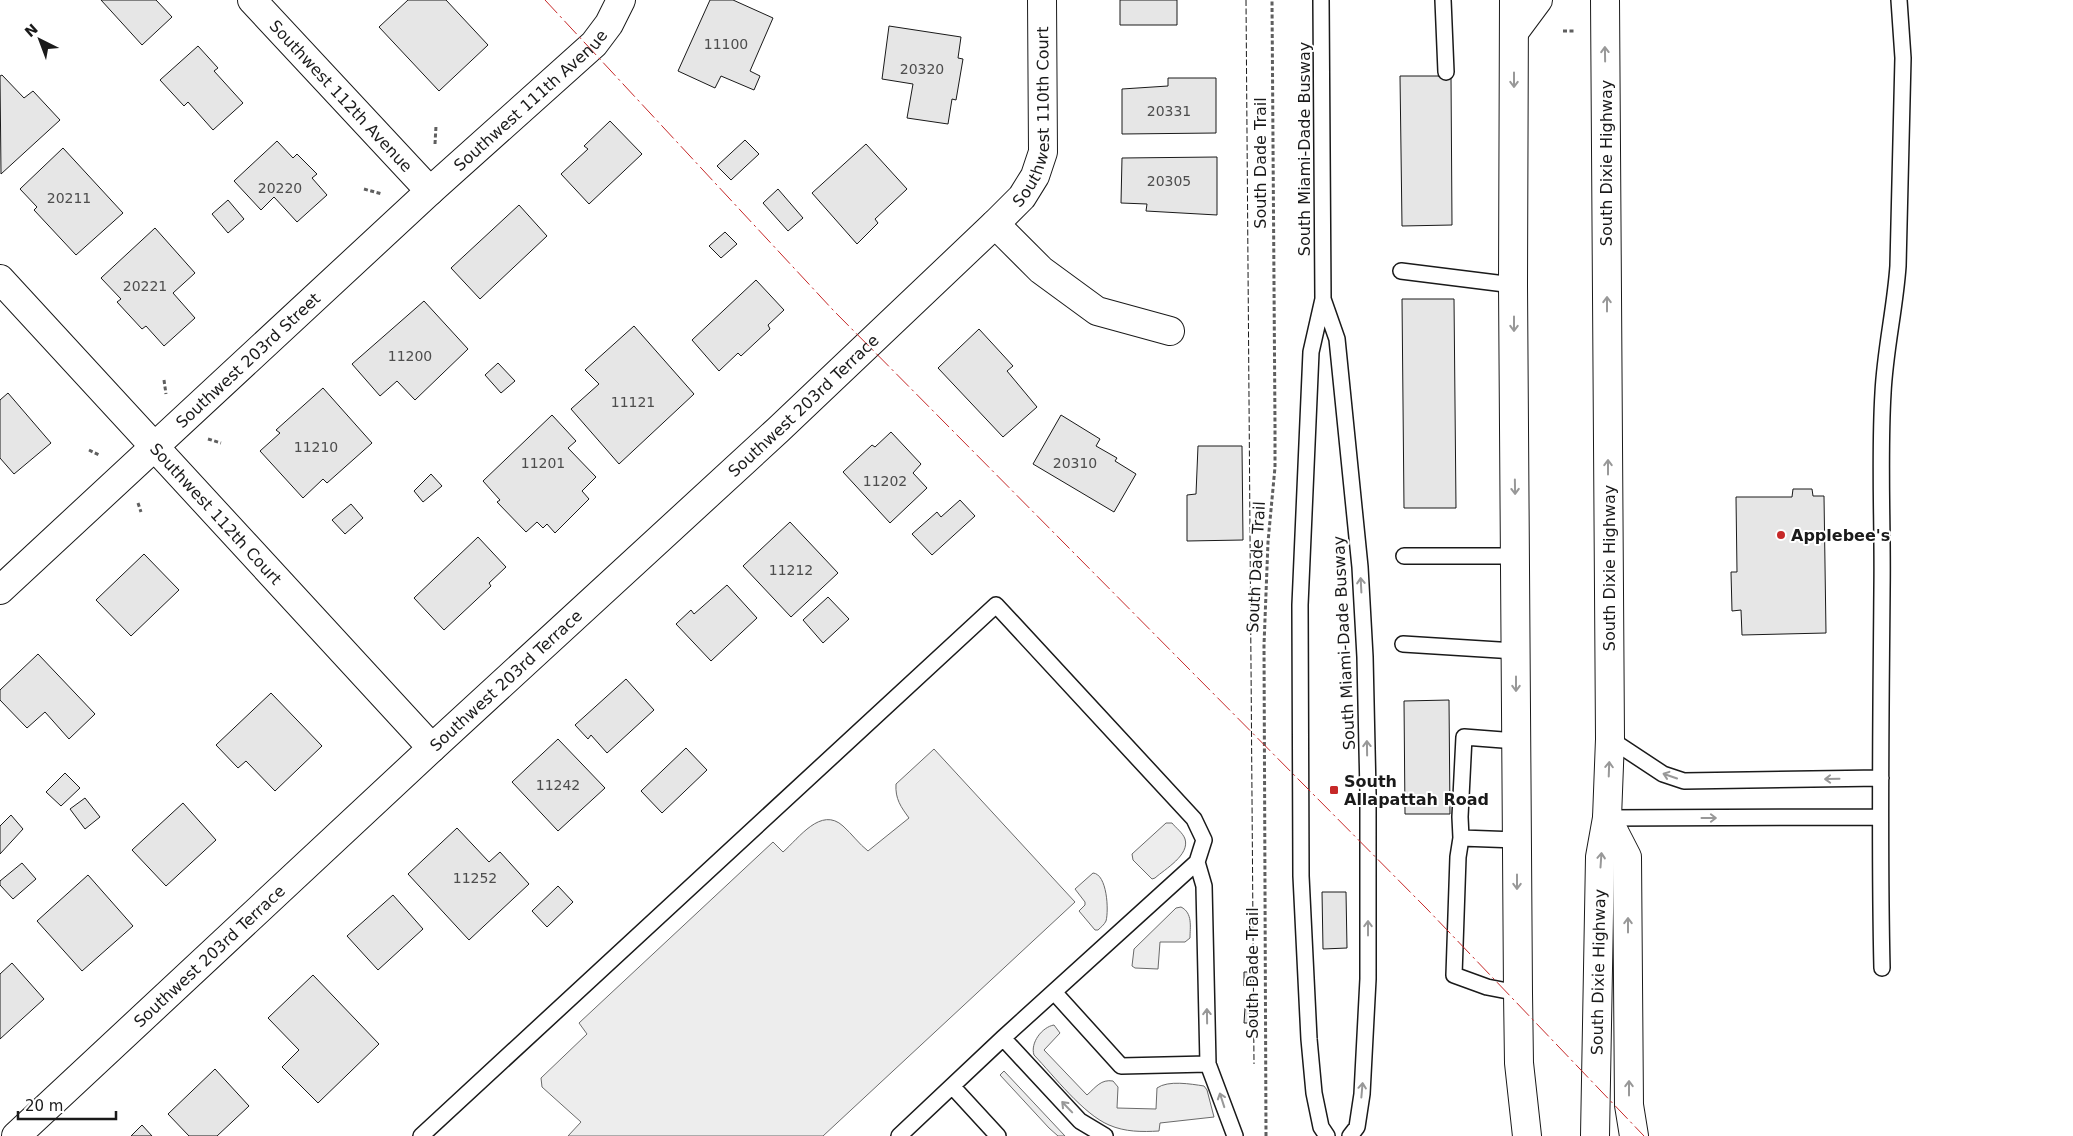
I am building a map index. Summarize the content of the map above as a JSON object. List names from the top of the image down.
{
  "streets": {
    "main road": [
      "Southwest 112th Avenue",
      "Southwest 111th Avenue",
      "Southwest 110th Court",
      "South Dixie Highway",
      "Southwest 203rd Street",
      "Southwest 203rd Terrace",
      "Southwest 112th Court"
    ],
    "lane": ["South Miami-Dade Busway"],
    "path": ["South Dade Trail"]
  },
  "crossings": [
    ["Southwest 112th Avenue", "Southwest 111th Avenue"],
    ["Southwest 112th Avenue", "Southwest 203rd Street"],
    ["Southwest 111th Avenue", "Southwest 203rd Street"],
    ["Southwest 110th Court", "Southwest 203rd Terrace"],
    ["Southwest 203rd Street", "Southwest 112th Court"],
    ["Southwest 203rd Terrace", "Southwest 112th Court"]
  ],
  "places": {
    "other": ["Applebee's"],
    "transit": ["South Allapattah Road"]
  },
  "house_numbers": [
    "11100",
    "20320",
    "20331",
    "20305",
    "20220",
    "20211",
    "20221",
    "11200",
    "11121",
    "11210",
    "11201",
    "20310",
    "11202",
    "11212",
    "11242",
    "11252"
  ],
  "scale_bar": "20 m",
  "north": "top left"
}
